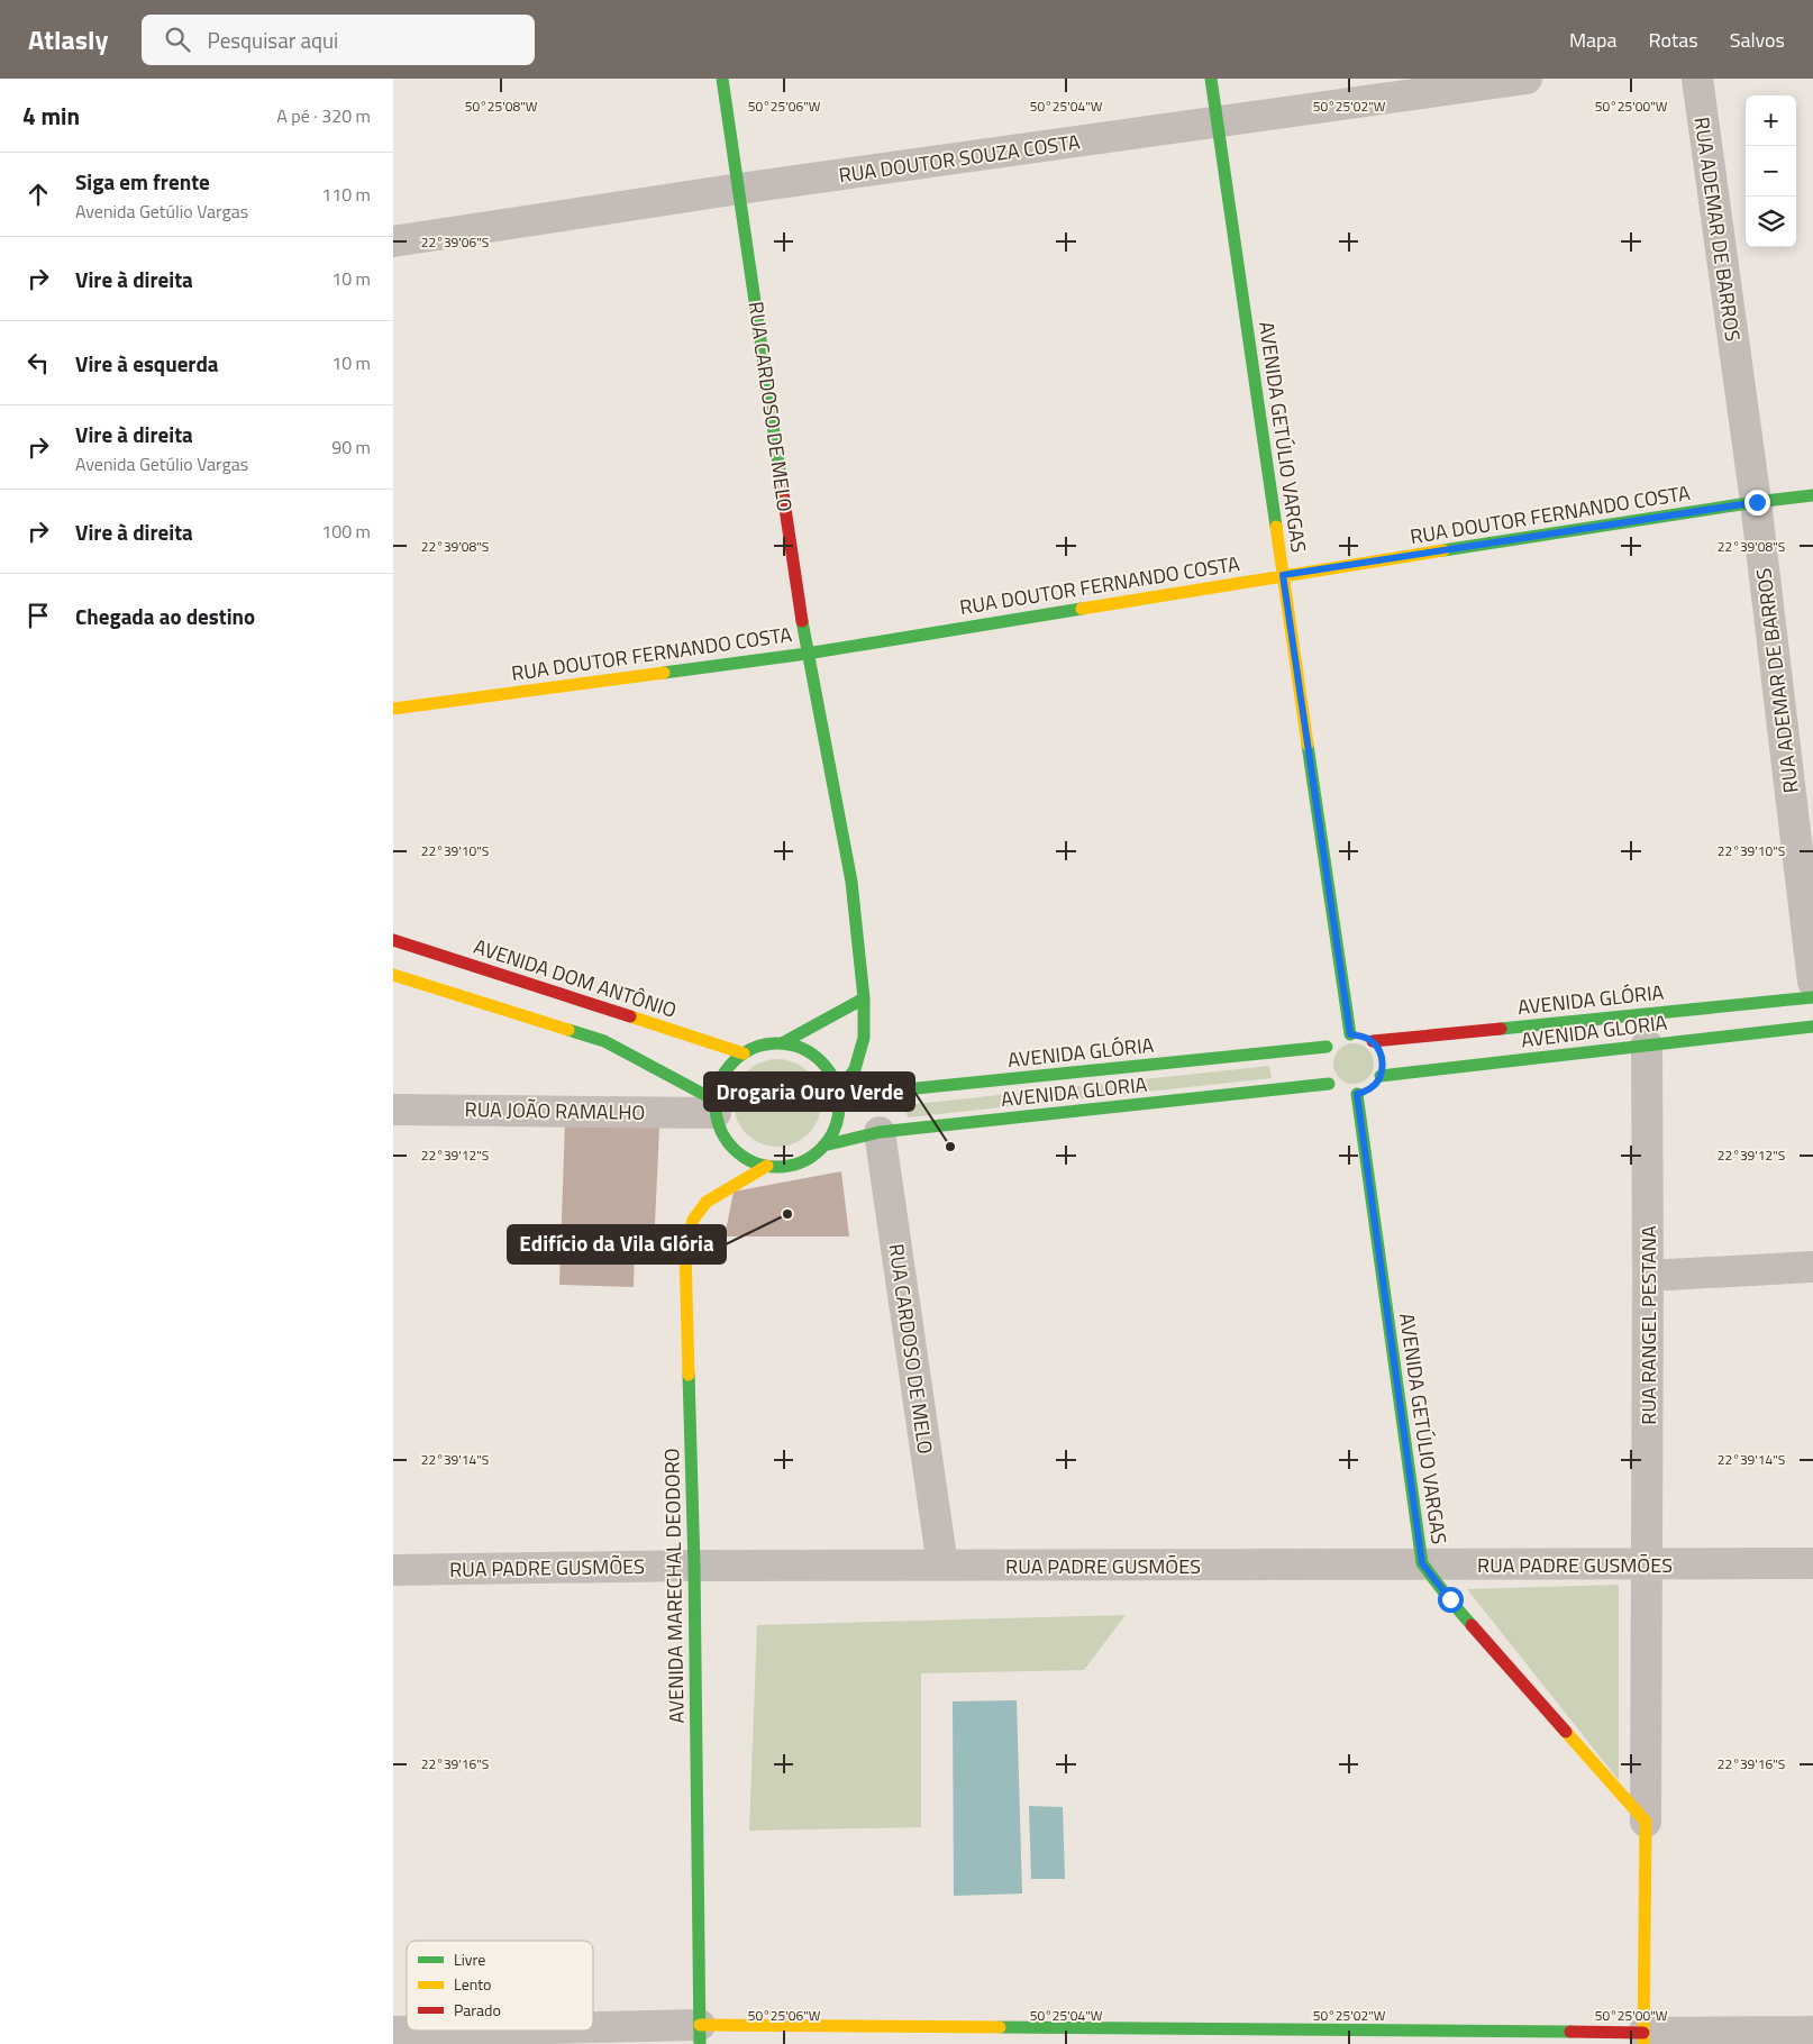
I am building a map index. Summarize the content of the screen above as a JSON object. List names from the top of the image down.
{
  "streets": {
    "main road": [
      "RUA CARDOSO DE MELO",
      "AVENIDA GETÚLIO VARGAS",
      "RUA DOUTOR FERNANDO COSTA",
      "AVENIDA DOM ANTÔNIO",
      "AVENIDA GLÓRIA",
      "AVENIDA GLORIA",
      "RUA RANGEL PESTANA",
      "AVENIDA MARECHAL DEODORO"
    ],
    "street": [
      "RUA DOUTOR SOUZA COSTA",
      "RUA ADEMAR DE BARROS",
      "RUA JOÃO RAMALHO",
      "RUA PADRE GUSMÕES"
    ]
  },
  "crossings": [
    ["RUA DOUTOR SOUZA COSTA", "RUA CARDOSO DE MELO"],
    ["RUA DOUTOR SOUZA COSTA", "AVENIDA GETÚLIO VARGAS"],
    ["RUA ADEMAR DE BARROS", "RUA DOUTOR FERNANDO COSTA"],
    ["RUA CARDOSO DE MELO", "RUA DOUTOR FERNANDO COSTA"],
    ["RUA CARDOSO DE MELO", "AVENIDA DOM ANTÔNIO"],
    ["RUA CARDOSO DE MELO", "AVENIDA GLÓRIA"],
    ["RUA CARDOSO DE MELO", "AVENIDA GLORIA"],
    ["RUA CARDOSO DE MELO", "RUA JOÃO RAMALHO"],
    ["RUA CARDOSO DE MELO", "RUA PADRE GUSMÕES"],
    ["RUA CARDOSO DE MELO", "AVENIDA MARECHAL DEODORO"],
    ["AVENIDA GETÚLIO VARGAS", "RUA DOUTOR FERNANDO COSTA"],
    ["AVENIDA GETÚLIO VARGAS", "AVENIDA GLÓRIA"],
    ["AVENIDA GETÚLIO VARGAS", "AVENIDA GLORIA"],
    ["AVENIDA GETÚLIO VARGAS", "RUA RANGEL PESTANA"],
    ["AVENIDA GETÚLIO VARGAS", "RUA PADRE GUSMÕES"],
    ["AVENIDA DOM ANTÔNIO", "AVENIDA GLÓRIA"],
    ["AVENIDA DOM ANTÔNIO", "AVENIDA GLORIA"],
    ["AVENIDA DOM ANTÔNIO", "RUA JOÃO RAMALHO"],
    ["AVENIDA DOM ANTÔNIO", "AVENIDA MARECHAL DEODORO"],
    ["AVENIDA GLÓRIA", "AVENIDA GLORIA"],
    ["AVENIDA GLÓRIA", "RUA JOÃO RAMALHO"],
    ["AVENIDA GLÓRIA", "AVENIDA MARECHAL DEODORO"],
    ["AVENIDA GLORIA", "RUA JOÃO RAMALHO"],
    ["AVENIDA GLORIA", "RUA RANGEL PESTANA"],
    ["AVENIDA GLORIA", "AVENIDA MARECHAL DEODORO"],
    ["RUA JOÃO RAMALHO", "AVENIDA MARECHAL DEODORO"],
    ["RUA RANGEL PESTANA", "RUA PADRE GUSMÕES"],
    ["RUA PADRE GUSMÕES", "AVENIDA MARECHAL DEODORO"]
  ],
  "places": ["Drogaria Ouro Verde", "Edifício da Vila Glória"],
  "legend": ["Livre", "Lento", "Parado"],
  "page": {
    "header": "Atlasly",
    "search": "Pesquisar aqui",
    "nav": ["Mapa", "Rotas", "Salvos"],
    "heading": ["4 min", "A pé · 320 m"],
    "map_buttons": ["+", "−"],
    "list": [
      ["Siga em frente", "Avenida Getúlio Vargas", "110 m"],
      ["Vire à direita", "10 m"],
      ["Vire à esquerda", "10 m"],
      ["Vire à direita", "Avenida Getúlio Vargas", "90 m"],
      ["Vire à direita", "100 m"],
      "Chegada ao destino"
    ]
  },
  "coordinates": [
    "50°25'08\"W",
    "50°25'06\"W",
    "50°25'04\"W",
    "50°25'02\"W",
    "50°25'00\"W",
    "22°39'06\"S",
    "22°39'08\"S",
    "22°39'10\"S",
    "22°39'12\"S",
    "22°39'14\"S",
    "22°39'16\"S"
  ]
}
